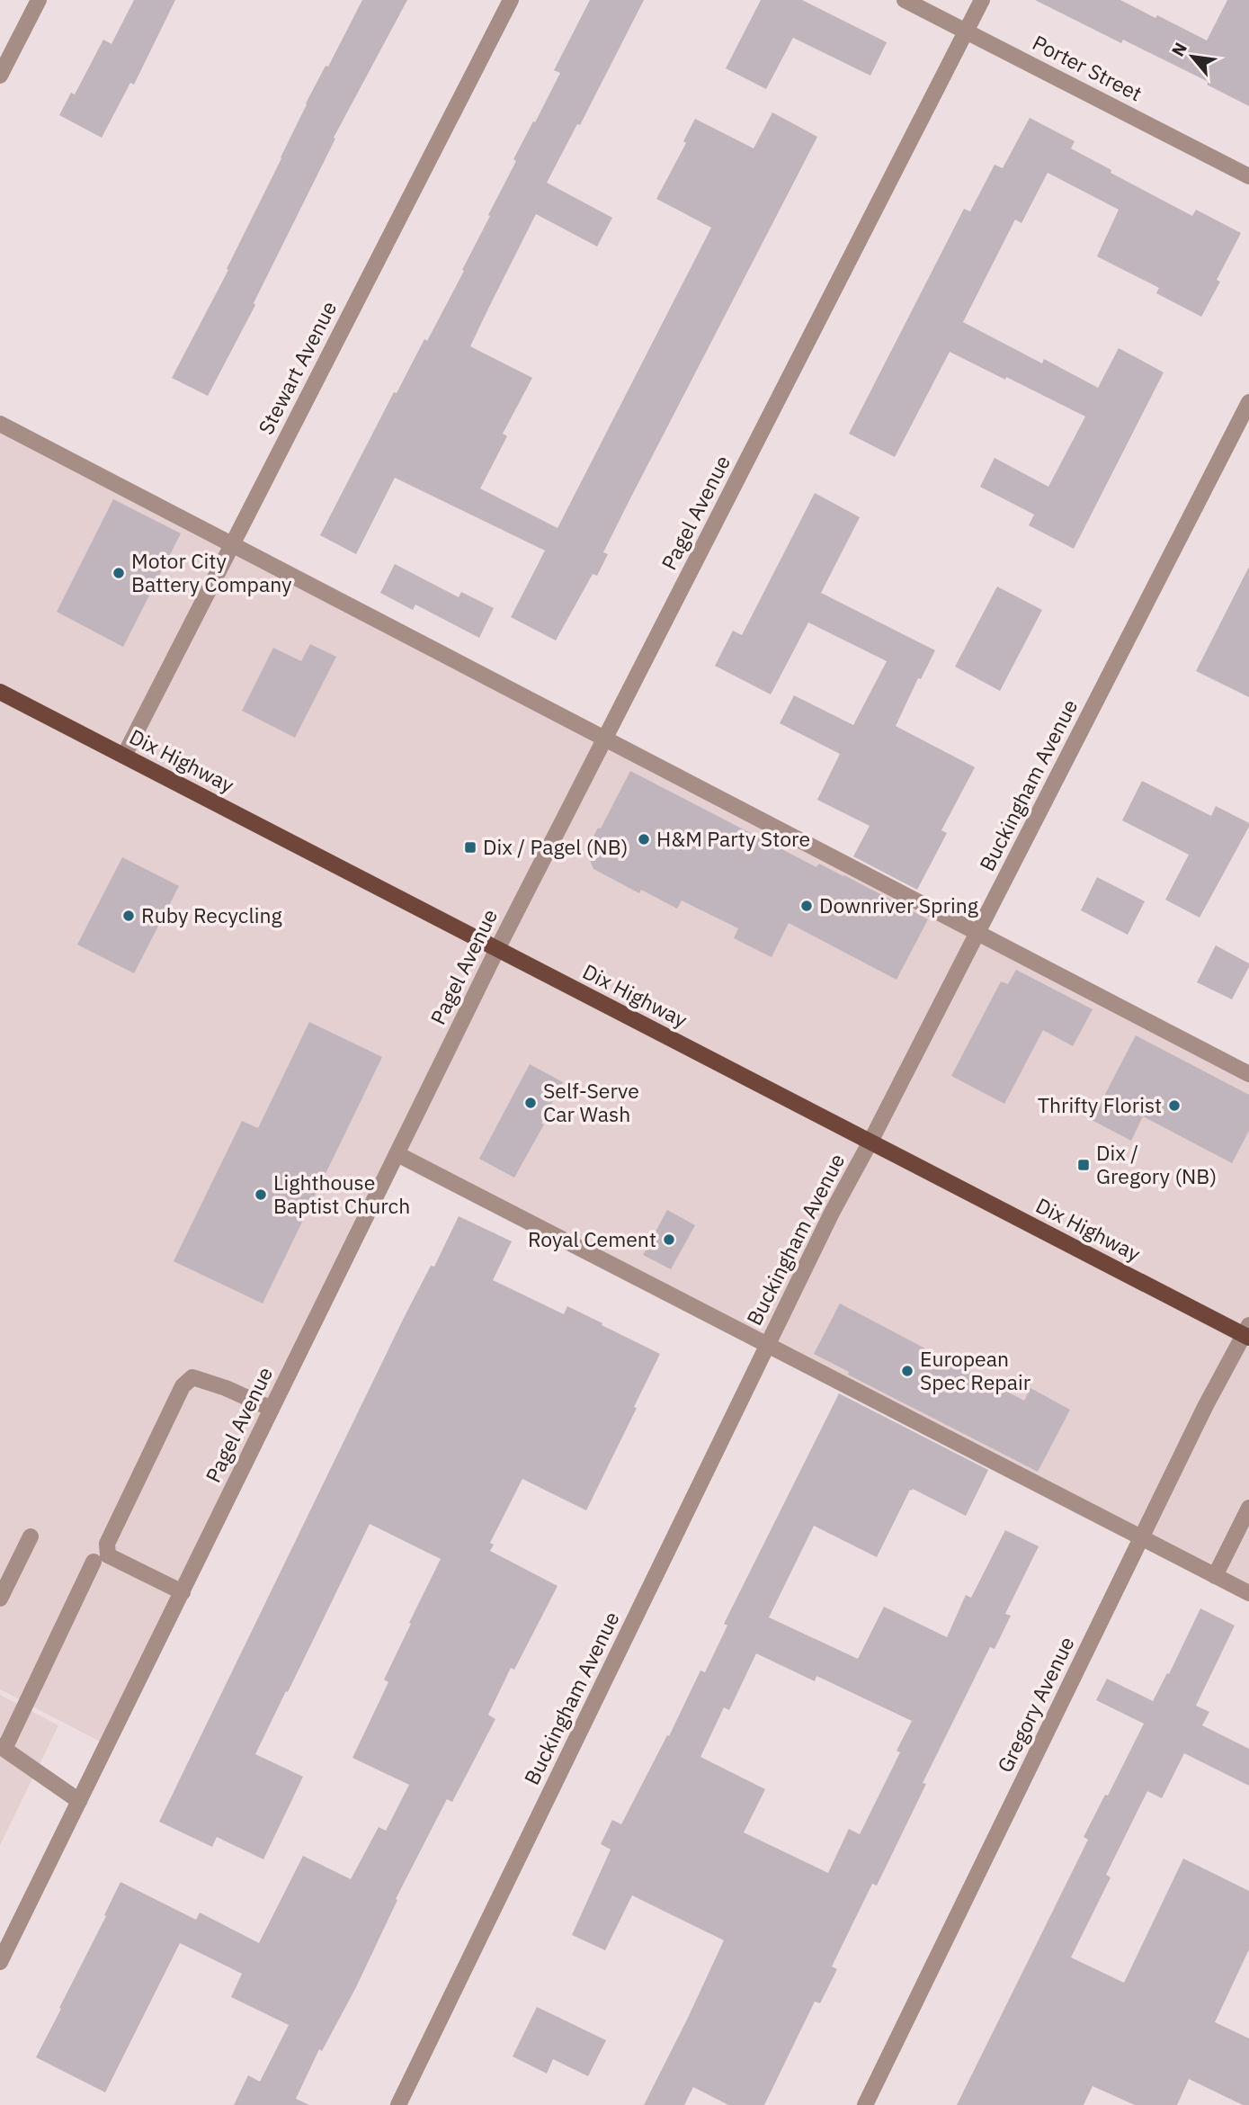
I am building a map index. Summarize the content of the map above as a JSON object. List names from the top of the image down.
{
  "streets": {
    "main road": ["Dix Highway"],
    "street": [
      "Porter Street",
      "Stewart Avenue",
      "Pagel Avenue",
      "Buckingham Avenue",
      "Gregory Avenue"
    ]
  },
  "crossings": [
    ["Porter Street", "Pagel Avenue"],
    ["Stewart Avenue", "Dix Highway"],
    ["Pagel Avenue", "Dix Highway"],
    ["Dix Highway", "Buckingham Avenue"],
    ["Dix Highway", "Gregory Avenue"]
  ],
  "places": {
    "other": [
      "Motor City Battery Company",
      "H&M Party Store",
      "Downriver Spring",
      "Ruby Recycling",
      "Self-Serve Car Wash",
      "Thrifty Florist",
      "Lighthouse Baptist Church",
      "Royal Cement",
      "European Spec Repair"
    ],
    "transit": ["Dix / Pagel (NB)", "Dix / Gregory (NB)"]
  },
  "north": "top left"
}
